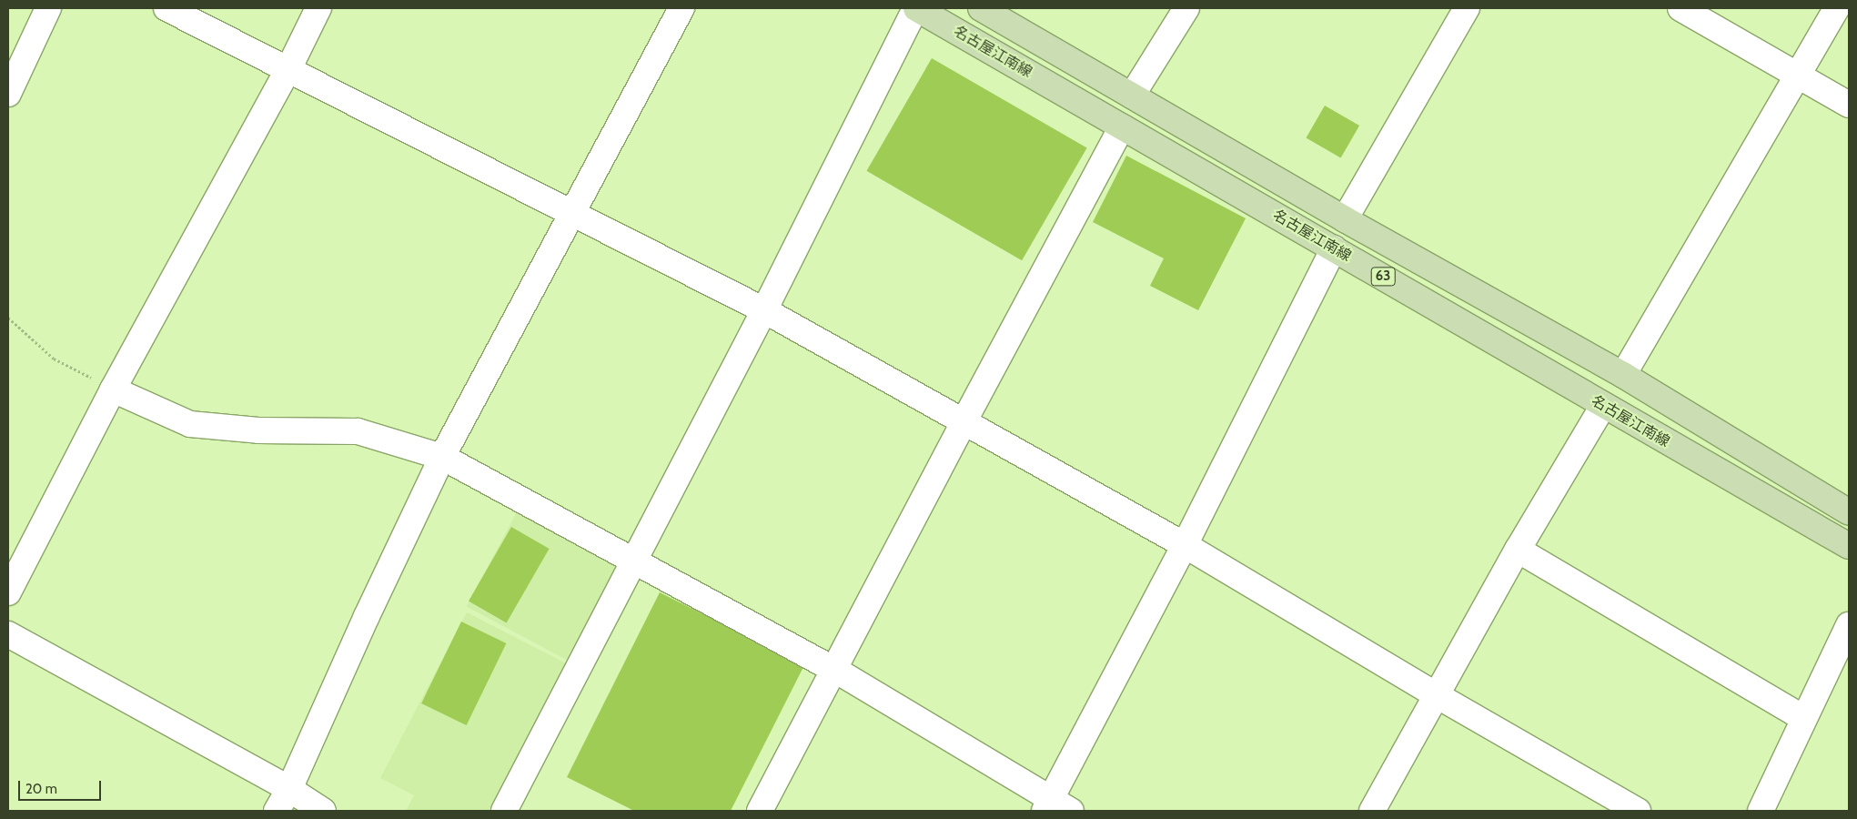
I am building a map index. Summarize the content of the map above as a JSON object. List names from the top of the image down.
{
  "streets": {
    "main road": ["名古屋江南線", "63"]
  },
  "scale_bar": "20 m"
}
